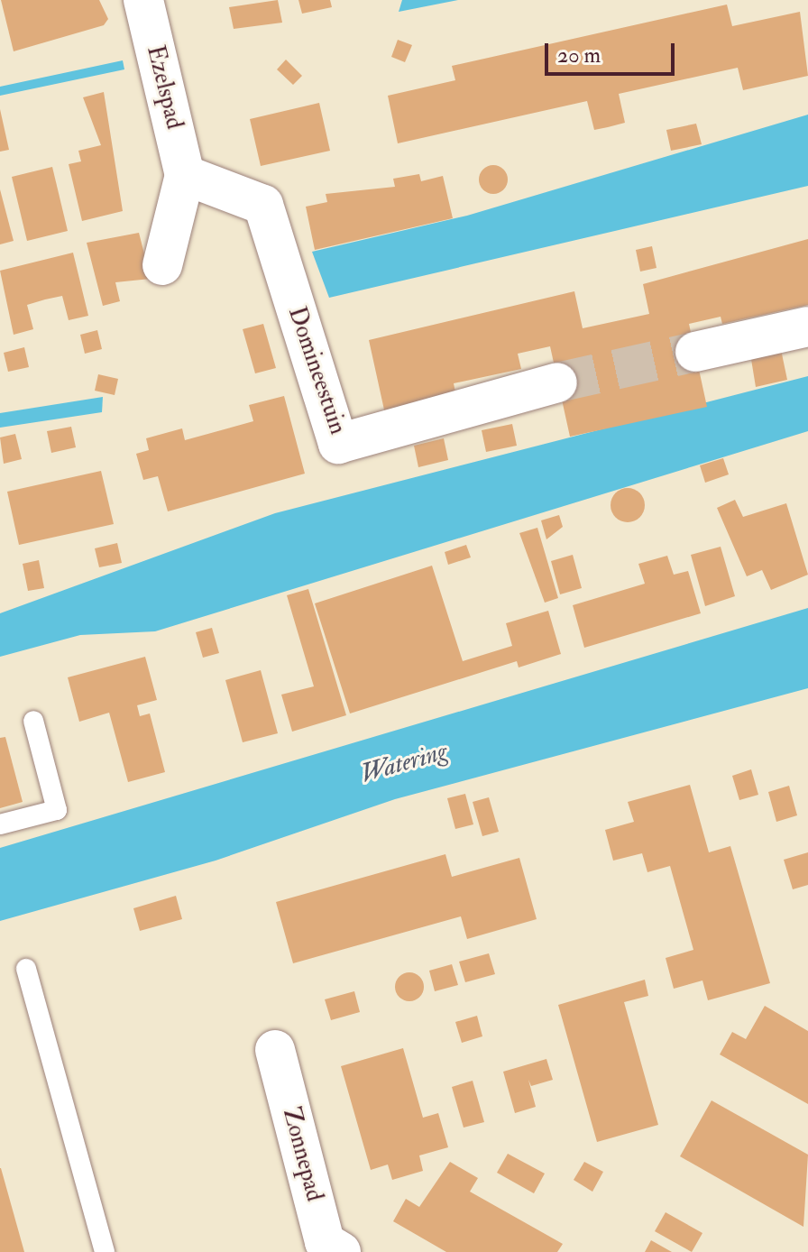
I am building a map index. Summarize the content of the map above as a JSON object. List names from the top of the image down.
{
  "streets": {
    "street": ["Ezelspad", "Domineestuin", "Zonnepad"]
  },
  "crossings": [
    ["Ezelspad", "Domineestuin"]
  ],
  "water": ["Watering"],
  "scale_bar": "20 m"
}
